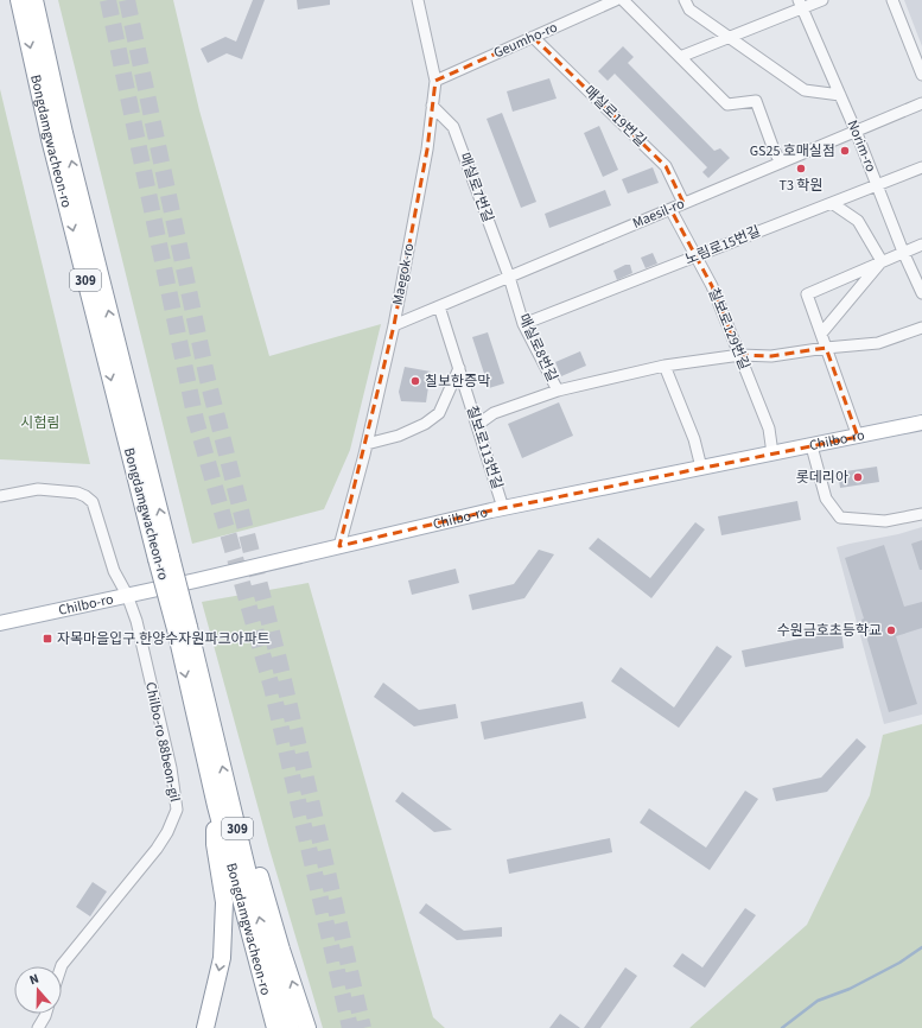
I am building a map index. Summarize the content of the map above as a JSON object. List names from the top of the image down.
{
  "streets": {
    "highway": ["Bongdamgwacheon-ro", "309"],
    "main road": ["Chilbo-ro"],
    "street": [
      "Geumho-ro",
      "매실로19번길",
      "Norim-ro",
      "매실로7번길",
      "Maesil-ro",
      "노림로15번길",
      "Maegok-ro",
      "칠보로129번길",
      "매실로8번길",
      "칠보로113번길",
      "Chilbo-ro 88beon-gil"
    ]
  },
  "crossings": [
    ["Geumho-ro", "매실로19번길"],
    ["Geumho-ro", "Maegok-ro"],
    ["매실로19번길", "Maesil-ro"],
    ["Norim-ro", "Maesil-ro"],
    ["Norim-ro", "노림로15번길"],
    ["매실로7번길", "Maesil-ro"],
    ["매실로7번길", "Maegok-ro"],
    ["매실로7번길", "매실로8번길"],
    ["Maesil-ro", "Maegok-ro"],
    ["Maesil-ro", "칠보로129번길"],
    ["Maesil-ro", "매실로8번길"],
    ["Maesil-ro", "칠보로113번길"],
    ["노림로15번길", "칠보로129번길"],
    ["노림로15번길", "매실로8번길"],
    ["Maegok-ro", "Chilbo-ro"],
    ["칠보로129번길", "Chilbo-ro"],
    ["Chilbo-ro", "칠보로113번길"],
    ["Chilbo-ro", "Chilbo-ro 88beon-gil"]
  ],
  "parks": ["시험림"],
  "places": {
    "other": [
      "GS25 호매실점",
      "T3 학원",
      "칠보한증막",
      "롯데리아",
      "수원금호초등학교"
    ],
    "transit": ["자목마을입구.한양수자원파크아파트"]
  },
  "north": "top"
}
